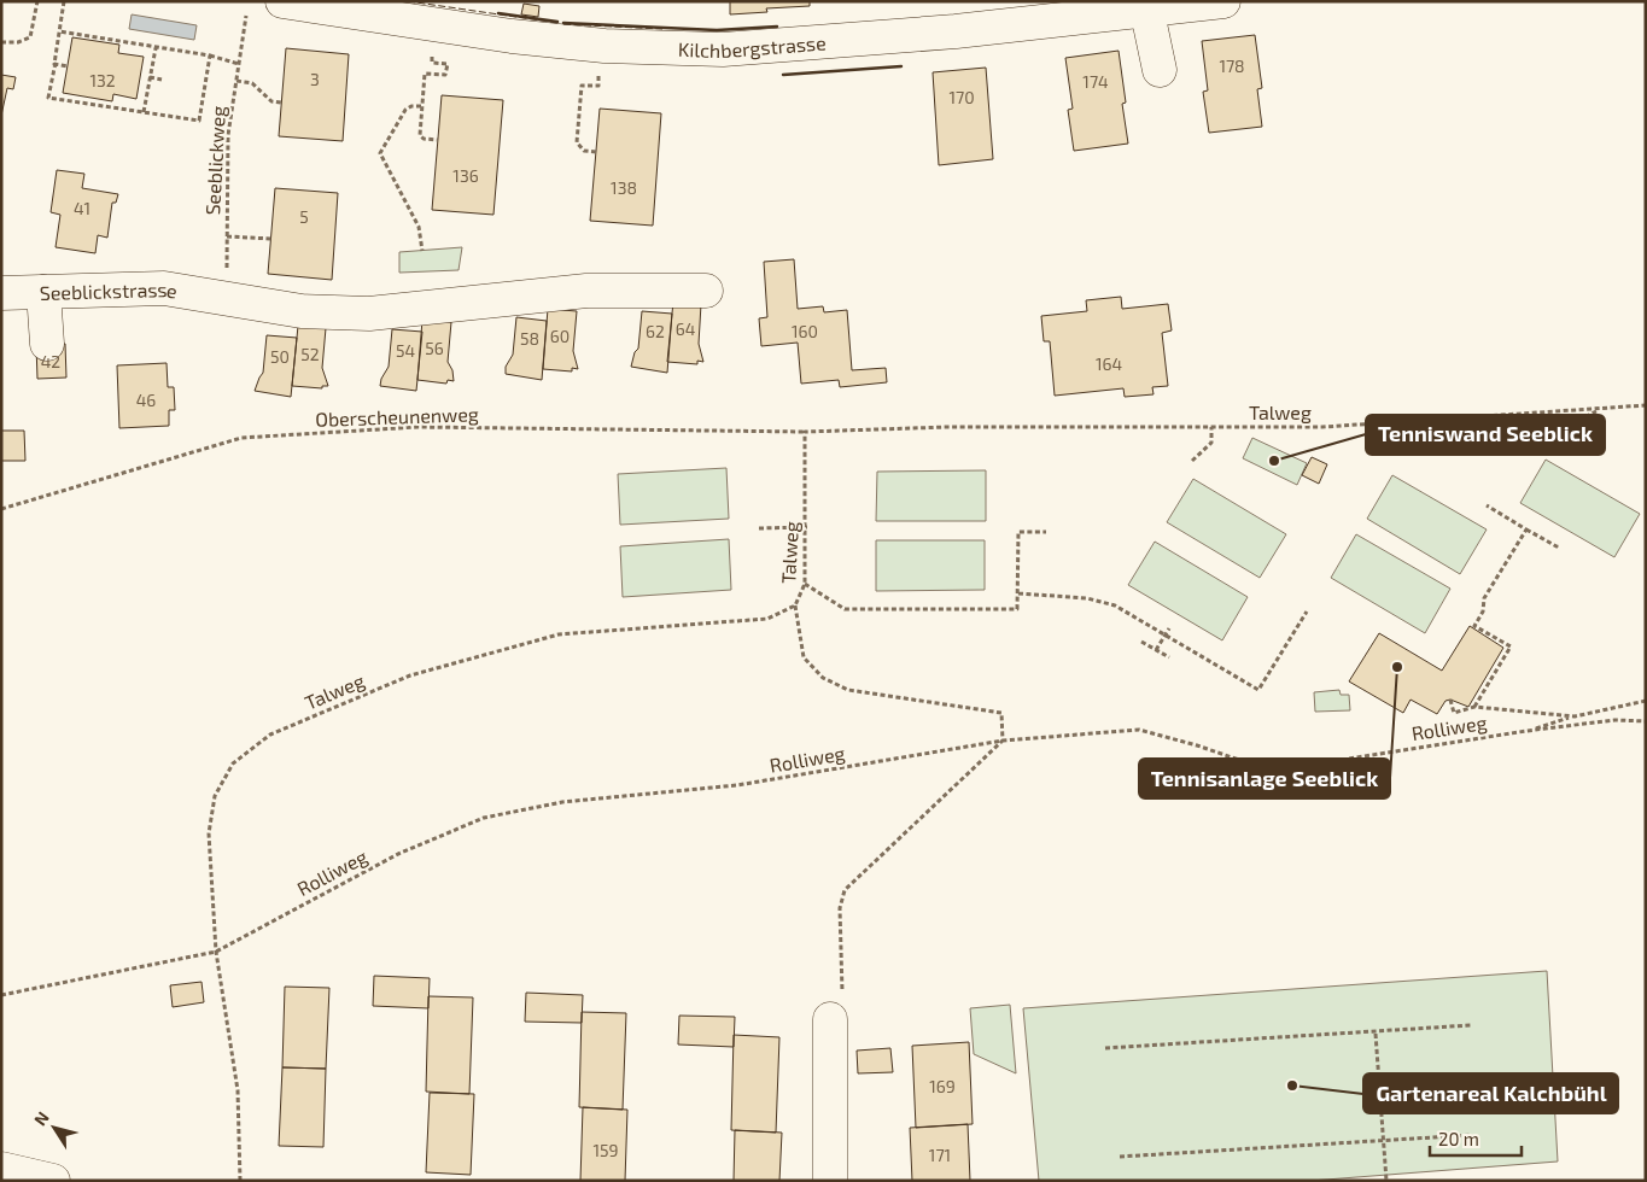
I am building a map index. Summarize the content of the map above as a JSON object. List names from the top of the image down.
{
  "streets": {
    "street": ["Kilchbergstrasse", "Seeblickstrasse"],
    "path": [
      "Seeblickweg",
      "Talweg",
      "Oberscheunenweg",
      "Rolliweg"
    ]
  },
  "crossings": [
    ["Seeblickweg", "Seeblickstrasse"],
    ["Talweg", "Oberscheunenweg"],
    ["Talweg", "Rolliweg"]
  ],
  "places": ["Tenniswand Seeblick", "Tennisanlage Seeblick", "Gartenareal Kalchbühl"],
  "house_numbers": [
    "178",
    "3",
    "132",
    "174",
    "170",
    "136",
    "138",
    "41",
    "5",
    "64",
    "62",
    "160",
    "60",
    "58",
    "56",
    "54",
    "52",
    "50",
    "42",
    "164",
    "46",
    "169",
    "159",
    "171"
  ],
  "scale_bar": "20 m",
  "north": "top left"
}
